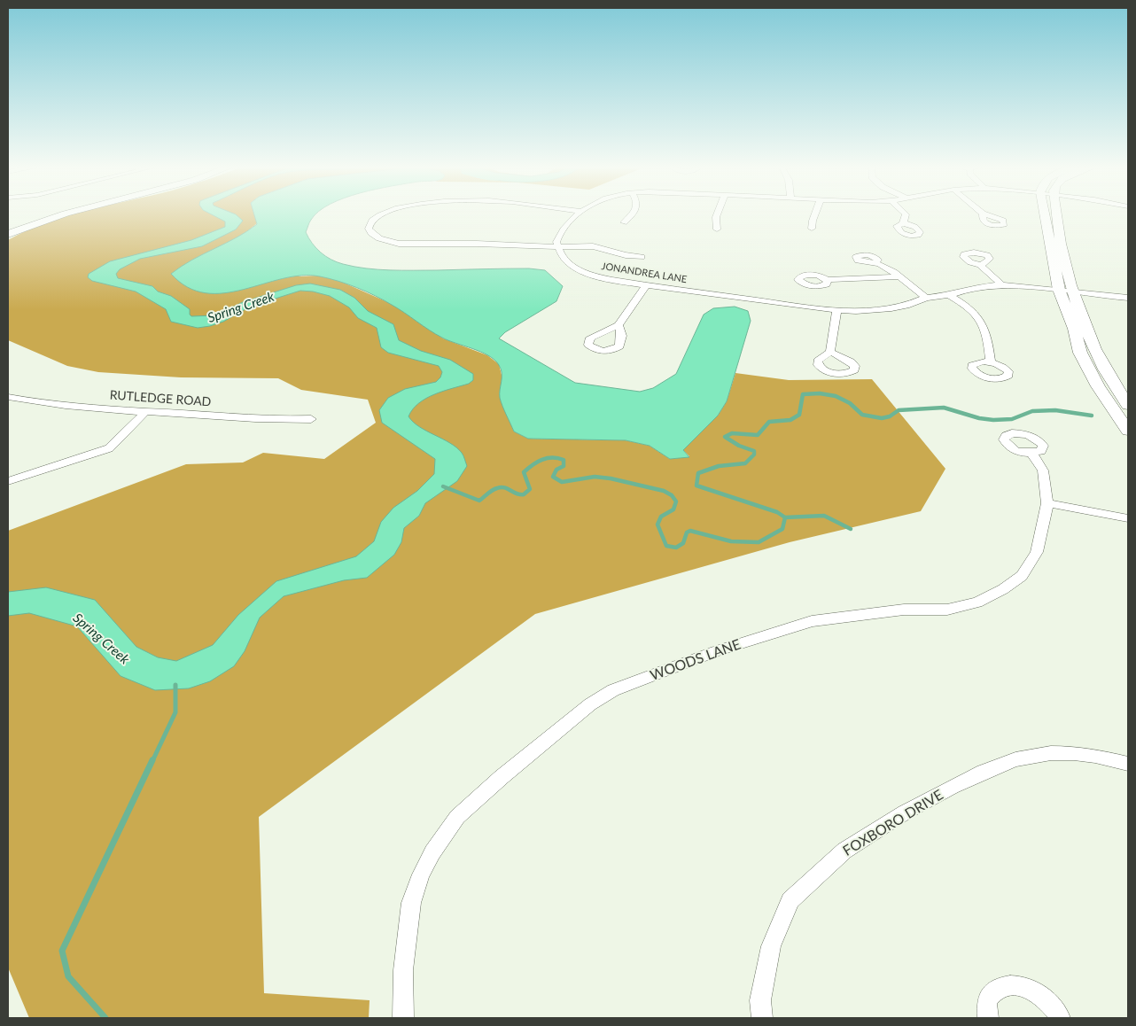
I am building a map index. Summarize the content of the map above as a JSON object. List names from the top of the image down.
{
  "streets": {
    "street": [
      "JONANDREA LANE",
      "RUTLEDGE ROAD",
      "WOODS LANE",
      "FOXBORO DRIVE"
    ]
  },
  "water": ["Spring Creek"]
}
